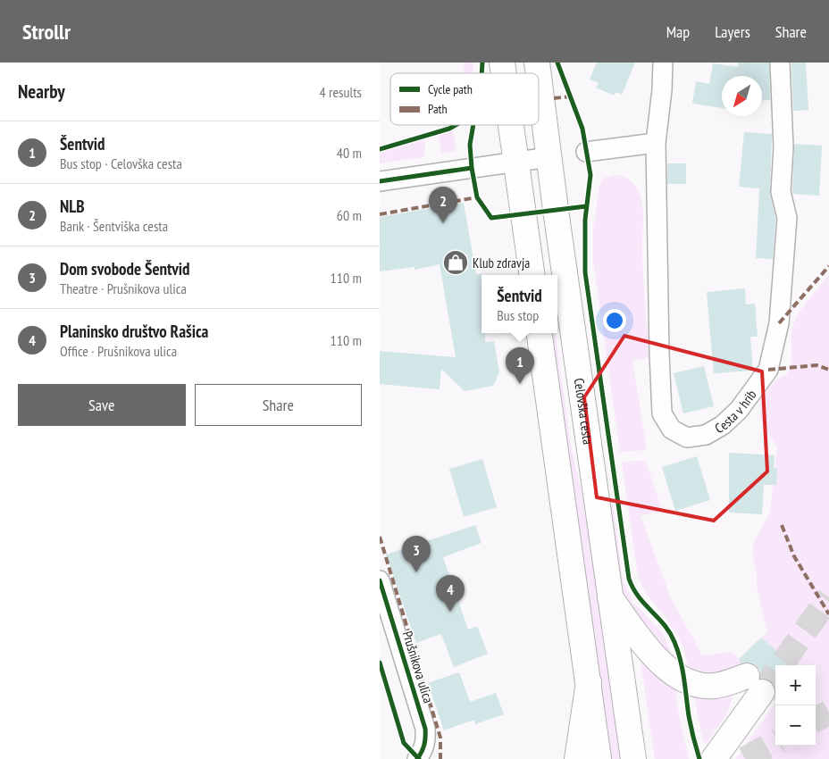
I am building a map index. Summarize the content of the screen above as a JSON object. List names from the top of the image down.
{
  "streets": {
    "main road": ["Celovška cesta"],
    "street": ["Cesta v hrib", "Prušnikova ulica"]
  },
  "places": {
    "shop": ["Klub zdravja"]
  },
  "legend": ["Cycle path", "Path"],
  "north": "bottom left",
  "page": {
    "header": "Strollr",
    "nav": ["Map", "Layers", "Share"],
    "heading": ["Nearby", "4 results"],
    "list": [
      {
        "mark": "1",
        "name": "Šentvid",
        "note": "Bus stop · Celovška cesta",
        "value": "40 m"
      },
      {
        "mark": "2",
        "name": "NLB",
        "note": "Bank · Šentviška cesta",
        "value": "60 m"
      },
      {
        "mark": "3",
        "name": "Dom svobode Šentvid",
        "note": "Theatre · Prušnikova ulica",
        "value": "110 m"
      },
      {
        "mark": "4",
        "name": "Planinsko društvo Rašica",
        "note": "Office · Prušnikova ulica",
        "value": "110 m"
      }
    ],
    "pins": [
      "2",
      "1",
      "3",
      "4"
    ],
    "popup": ["Šentvid", "Bus stop"],
    "buttons": ["Save", "Share"],
    "map_buttons": ["+", "−"]
  }
}
